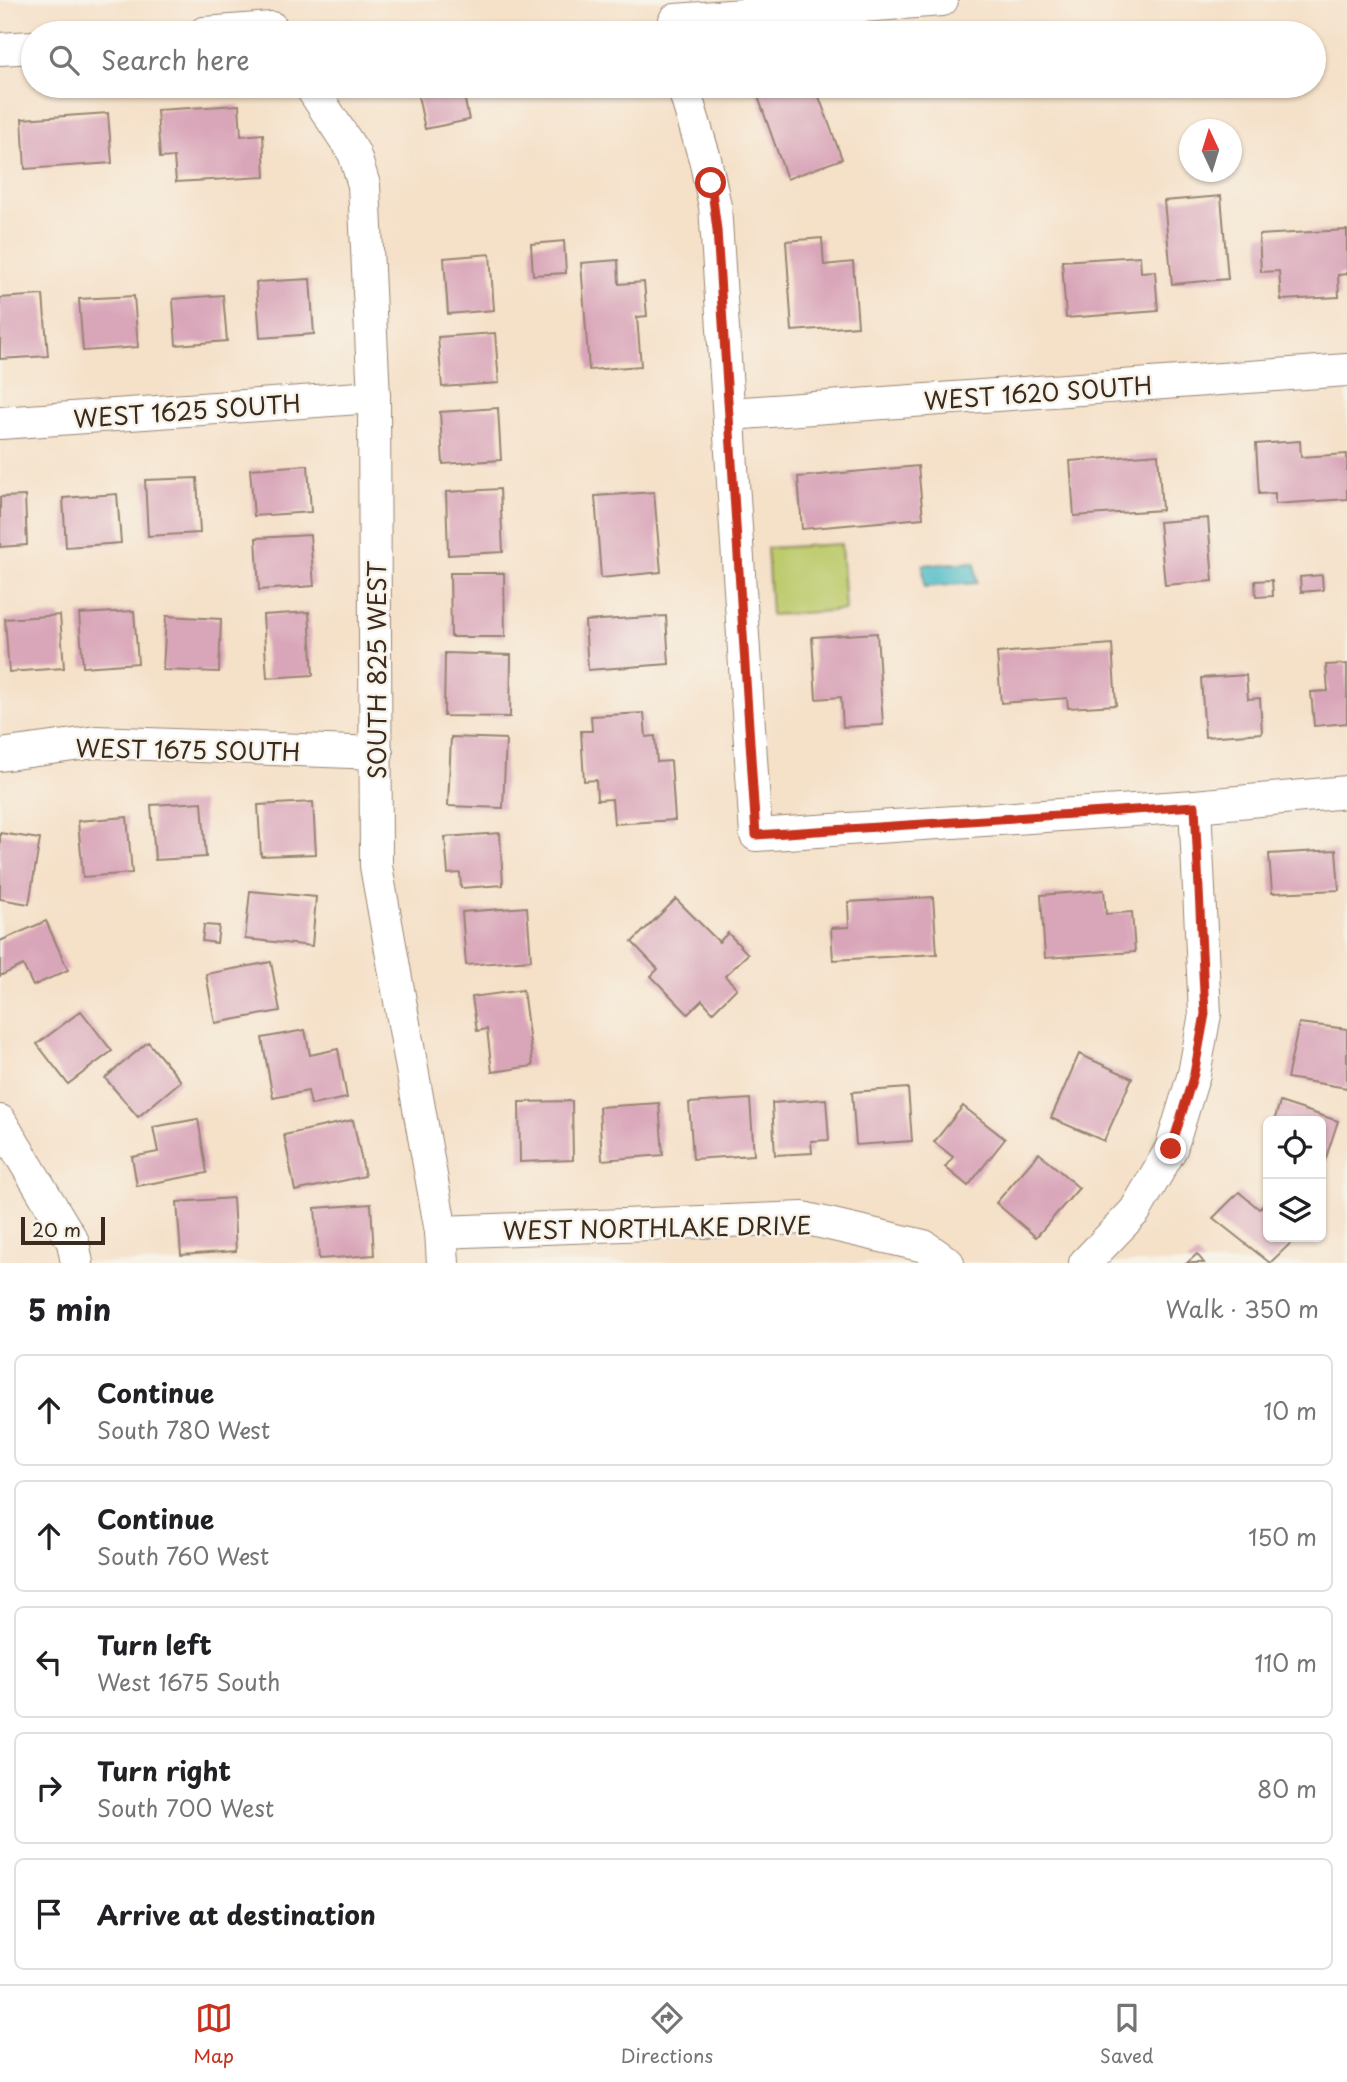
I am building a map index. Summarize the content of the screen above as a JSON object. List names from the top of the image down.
{
  "streets": {
    "street": [
      "WEST 1620 SOUTH",
      "WEST 1625 SOUTH",
      "SOUTH 825 WEST",
      "WEST 1675 SOUTH",
      "WEST NORTHLAKE DRIVE"
    ]
  },
  "crossings": [
    ["WEST 1625 SOUTH", "SOUTH 825 WEST"],
    ["SOUTH 825 WEST", "WEST 1675 SOUTH"],
    ["SOUTH 825 WEST", "WEST NORTHLAKE DRIVE"]
  ],
  "scale_bar": "20 m",
  "north": "top",
  "page": {
    "search": "Search here",
    "scale": "20 m",
    "heading": ["5 min", "Walk · 350 m"],
    "list": [
      ["Continue", "South 780 West", "10 m"],
      ["Continue", "South 760 West", "150 m"],
      ["Turn left", "West 1675 South", "110 m"],
      ["Turn right", "South 700 West", "80 m"],
      "Arrive at destination"
    ],
    "nav": ["Map", "Directions", "Saved"]
  }
}
